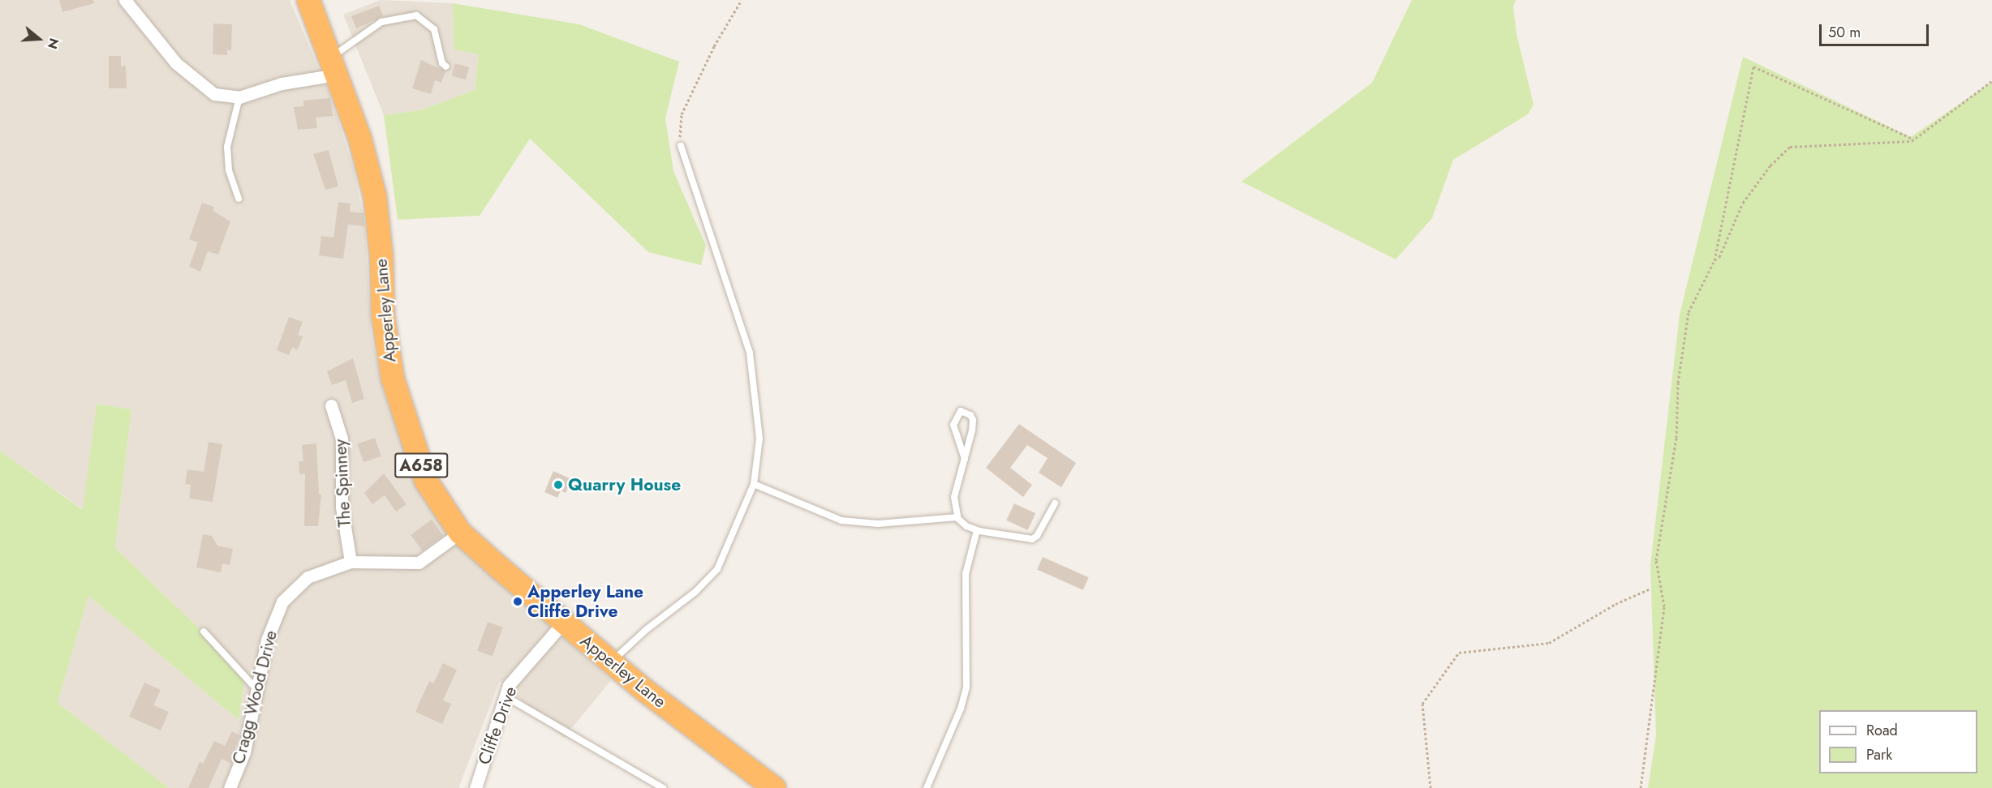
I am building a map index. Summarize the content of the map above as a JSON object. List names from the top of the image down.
{
  "streets": {
    "highway": ["Apperley Lane", "A658"],
    "street": ["The Spinney", "Cragg Wood Drive", "Cliffe Drive"]
  },
  "crossings": [
    ["Apperley Lane", "Cragg Wood Drive"],
    ["Apperley Lane", "Cliffe Drive"],
    ["The Spinney", "Cragg Wood Drive"]
  ],
  "places": ["Quarry House", "Apperley Lane Cliffe Drive"],
  "legend": ["Road", "Park"],
  "scale_bar": "50 m",
  "north": "right"
}
